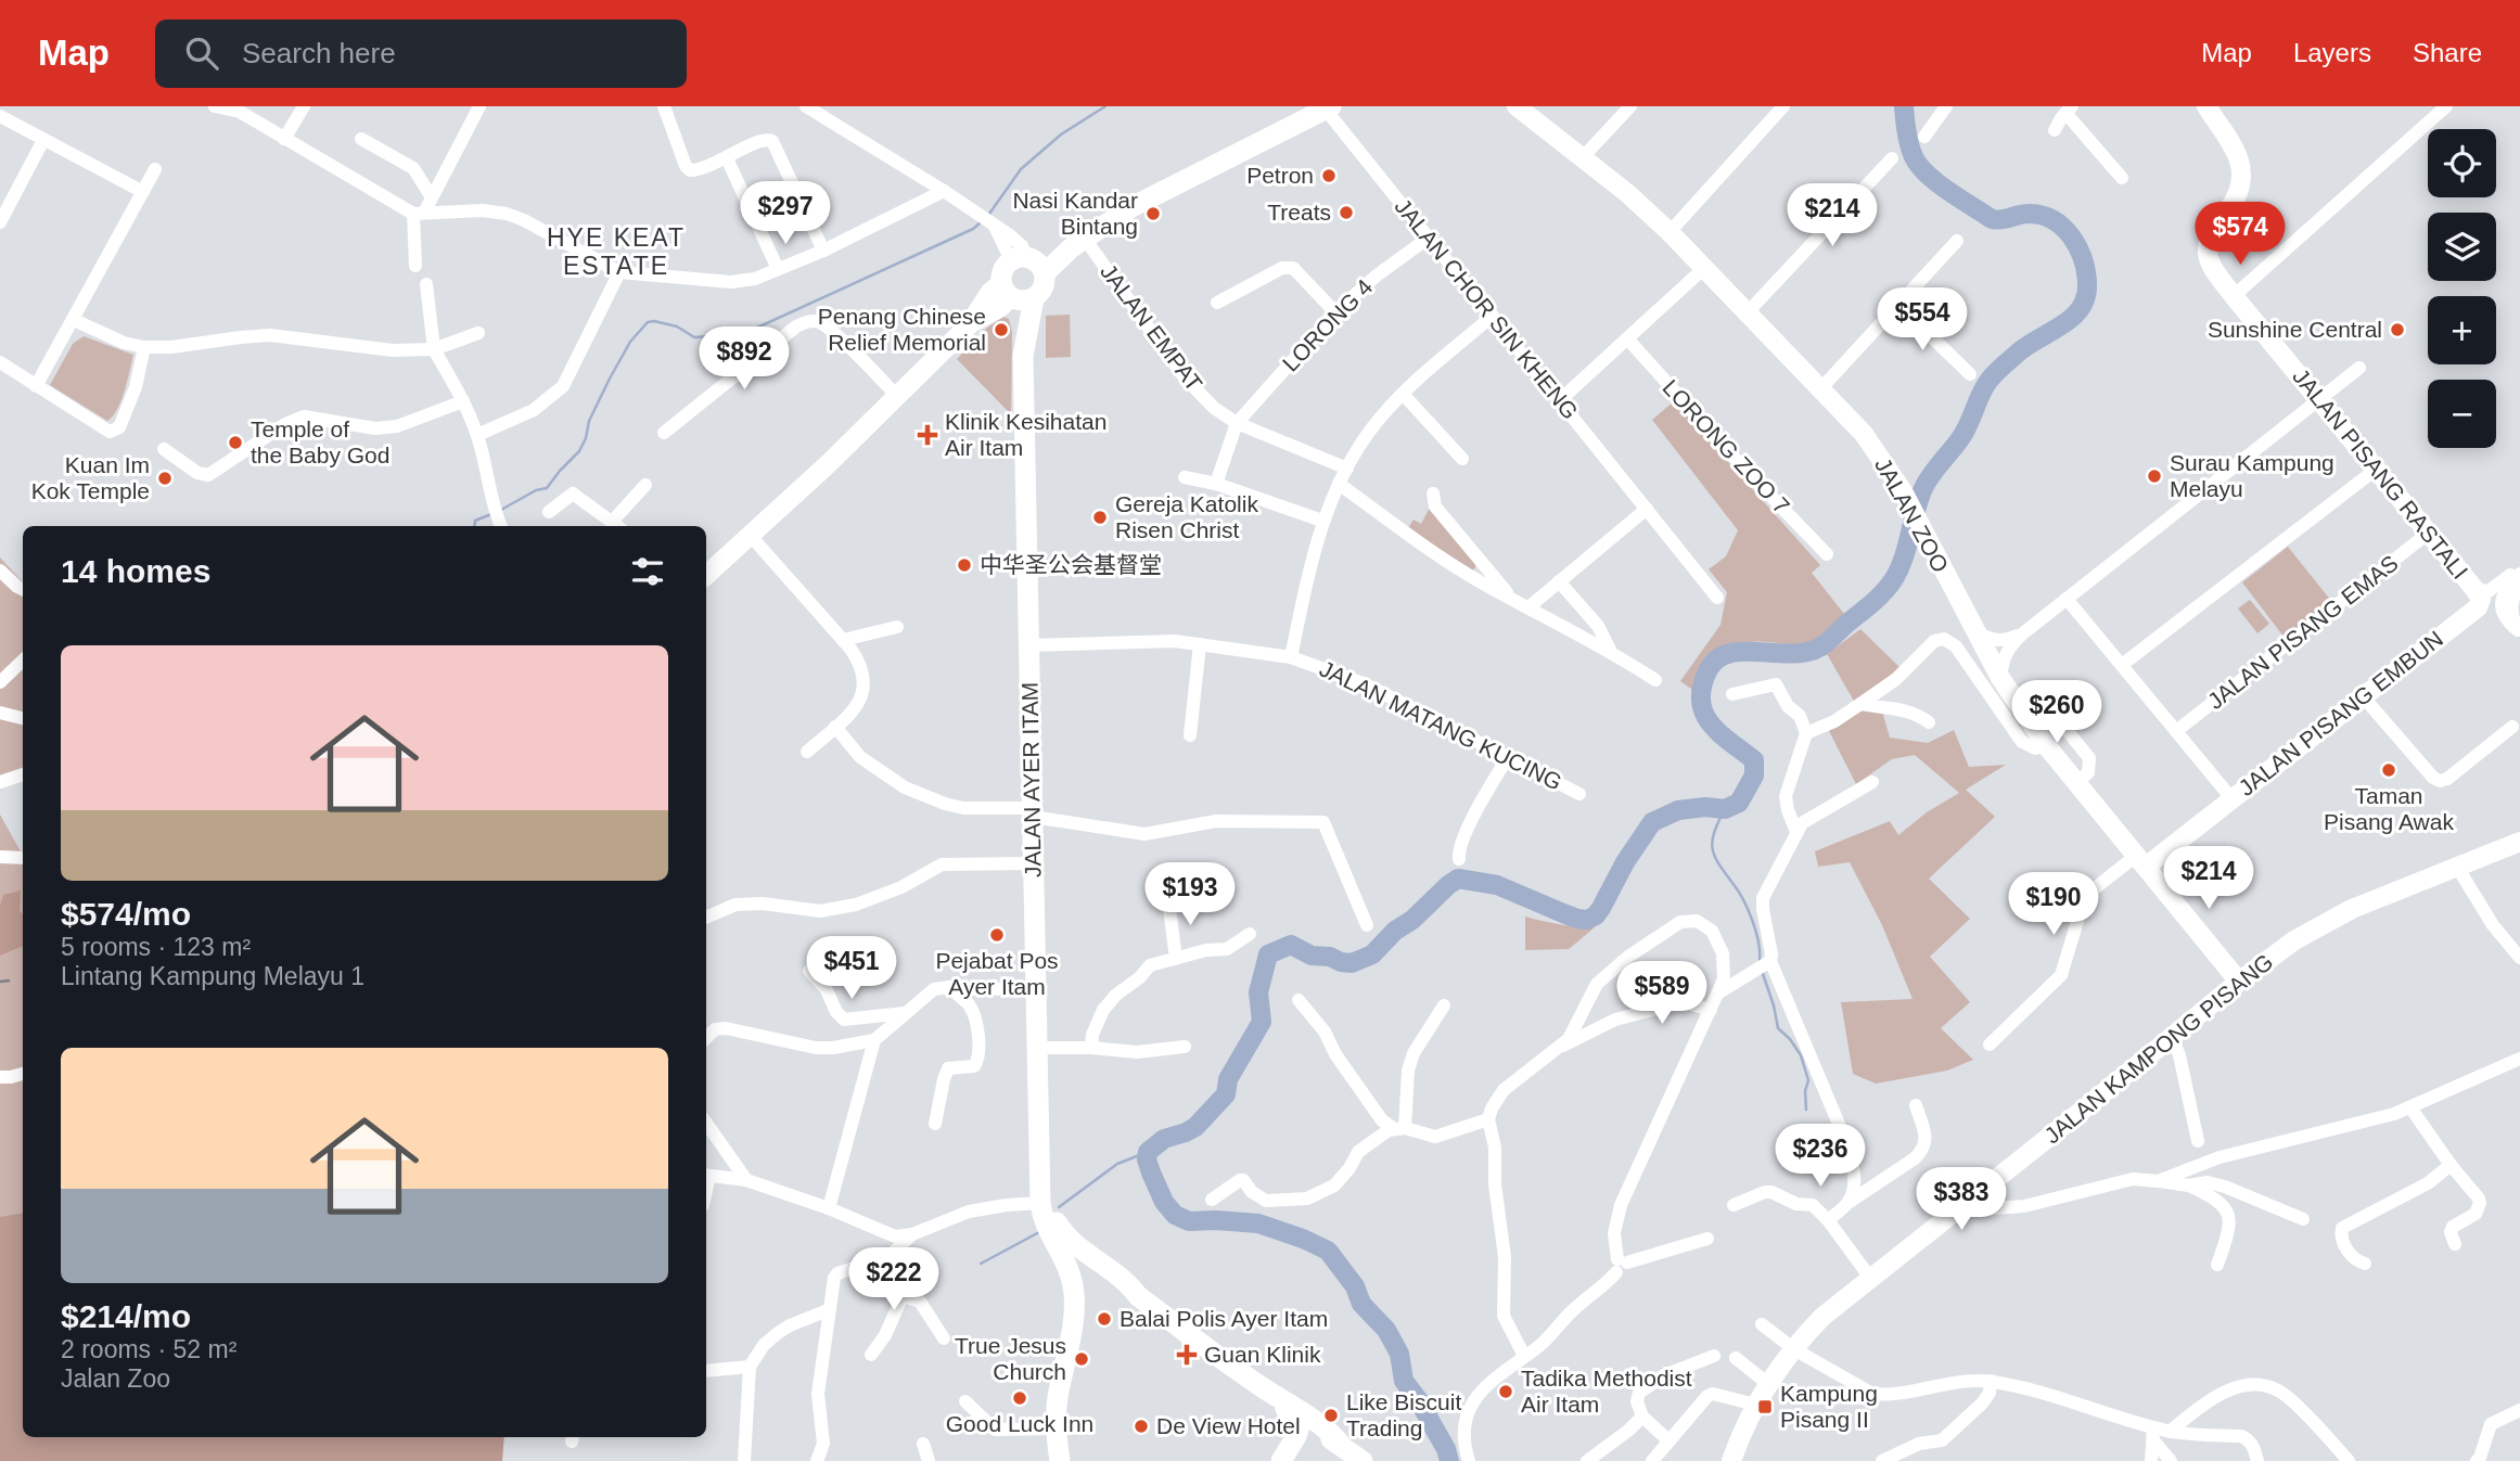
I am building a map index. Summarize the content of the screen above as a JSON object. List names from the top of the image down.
{
  "streets": {
    "main road": [
      "JALAN PISANG RASTALI",
      "JALAN ZOO",
      "JALAN PISANG EMBUN",
      "JALAN AYER ITAM",
      "JALAN KAMPONG PISANG"
    ],
    "street": [
      "JALAN CHOR SIN KHENG",
      "LORONG 4",
      "JALAN EMPAT",
      "LORONG ZOO 7",
      "JALAN PISANG EMAS",
      "JALAN MATANG KUCING"
    ]
  },
  "crossings": [
    ["JALAN CHOR SIN KHENG", "LORONG 4"],
    ["LORONG 4", "JALAN EMPAT"],
    ["JALAN PISANG RASTALI", "JALAN PISANG EMAS"],
    ["JALAN PISANG RASTALI", "JALAN PISANG EMBUN"],
    ["JALAN ZOO", "JALAN PISANG EMBUN"],
    ["JALAN ZOO", "JALAN KAMPONG PISANG"],
    ["JALAN MATANG KUCING", "JALAN AYER ITAM"]
  ],
  "districts": ["HYE KEAT ESTATE"],
  "places": {
    "other": [
      "Petron",
      "Treats",
      "Nasi Kandar Bintang",
      "Penang Chinese Relief Memorial",
      "Sunshine Central",
      "Temple of the Baby God",
      "Surau Kampung Melayu",
      "Kuan Im Kok Temple",
      "Gereja Katolik Risen Christ",
      "中华圣公会基督堂",
      "Taman Pisang Awak",
      "Pejabat Pos Ayer Itam",
      "Balai Polis Ayer Itam",
      "True Jesus Church",
      "Tadika Methodist Air Itam",
      "Good Luck Inn",
      "Like Biscuit Trading",
      "De View Hotel"
    ],
    "health": ["Klinik Kesihatan Air Itam", "Guan Klinik"],
    "transit": ["Kampung Pisang II"]
  },
  "page": {
    "header": "Map",
    "search": "Search here",
    "nav": ["Map", "Layers", "Share"],
    "map_buttons": ["+", "−"],
    "price": [
      "$297",
      "$214",
      "$574",
      "$554",
      "$892",
      "$260",
      "$214",
      "$193",
      "$190",
      "$451",
      "$589",
      "$236",
      "$383",
      "$222"
    ],
    "heading": "14 homes",
    "list": [
      {
        "name": "$574/mo",
        "note": "5 rooms · 123 m² · Lintang Kampung Melayu 1"
      },
      {
        "name": "$214/mo",
        "note": "2 rooms · 52 m² · Jalan Zoo"
      }
    ]
  }
}
